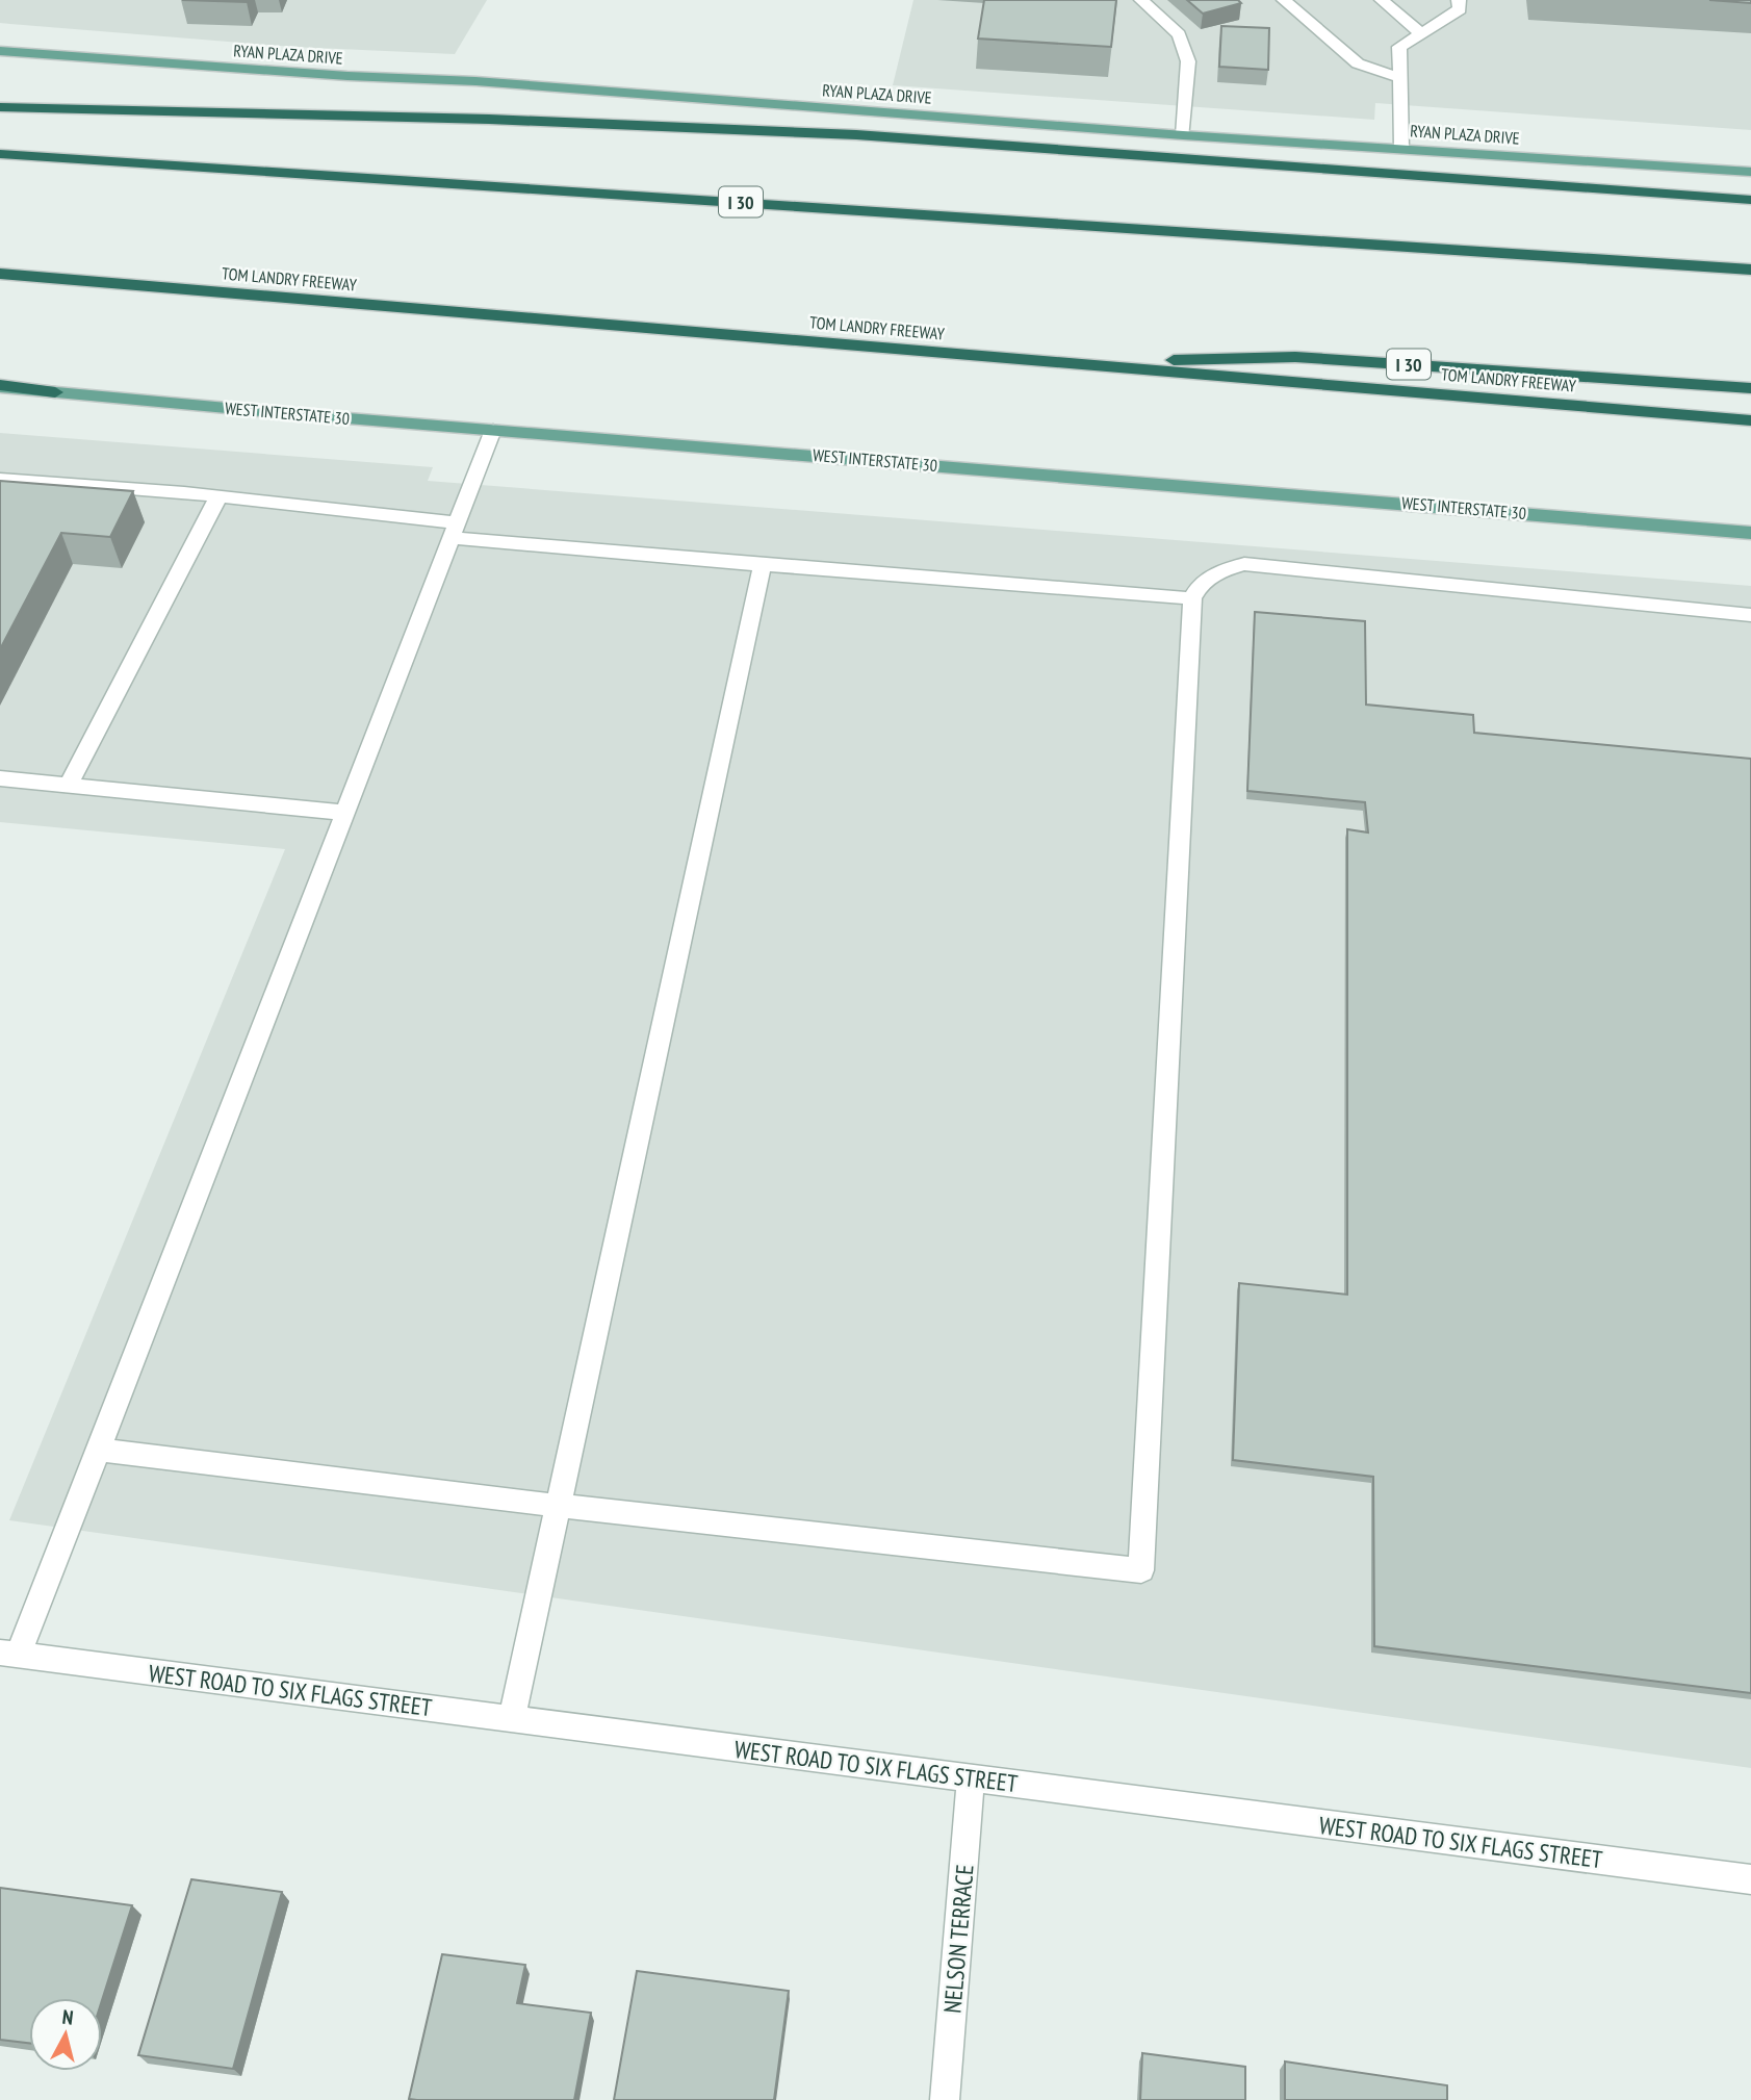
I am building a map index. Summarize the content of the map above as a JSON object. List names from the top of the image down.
{
  "streets": {
    "highway": ["I 30", "TOM LANDRY FREEWAY"],
    "main road": ["RYAN PLAZA DRIVE", "WEST INTERSTATE 30"],
    "street": ["WEST ROAD TO SIX FLAGS STREET", "NELSON TERRACE"]
  },
  "crossings": [
    ["I 30", "TOM LANDRY FREEWAY"],
    ["WEST ROAD TO SIX FLAGS STREET", "NELSON TERRACE"]
  ],
  "north": "top"
}
